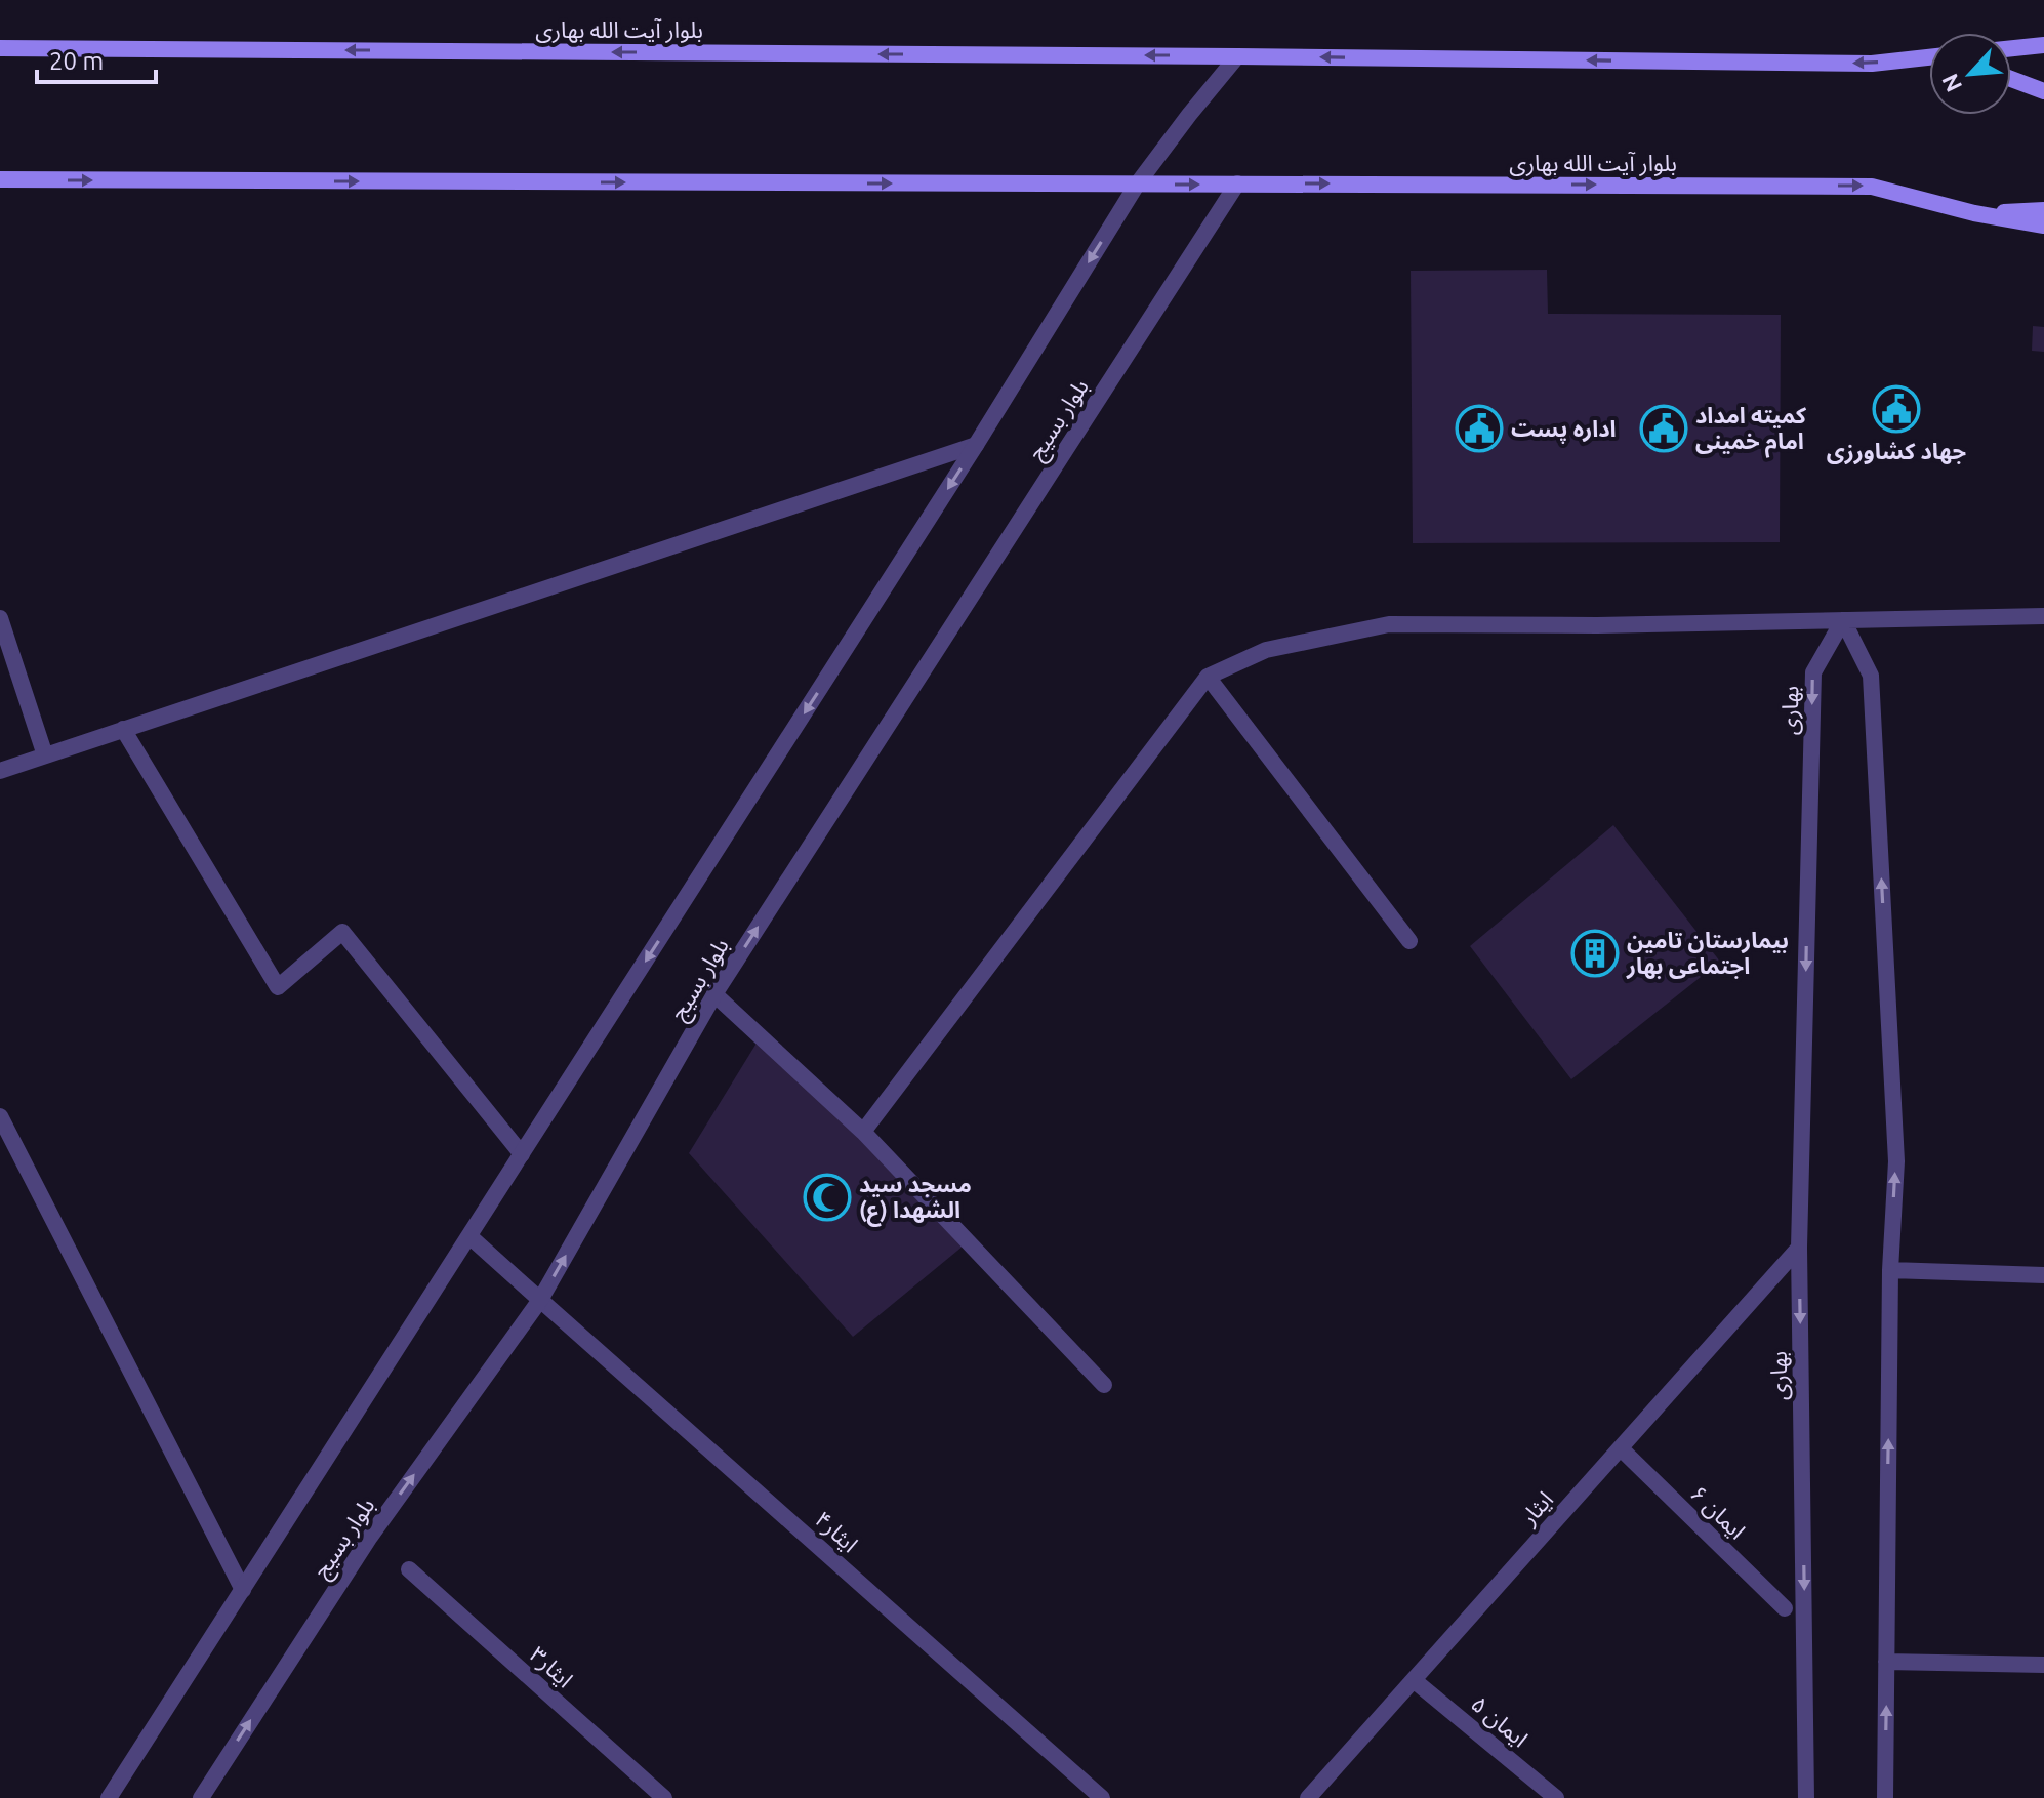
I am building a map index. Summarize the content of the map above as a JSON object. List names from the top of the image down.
{
  "streets": {
    "main road": ["بلوار آیت الله بهاری"],
    "street": [
      "بلوار بسیج",
      "بهاری",
      "ایثار",
      "ایمان ۶",
      "ایثار۴",
      "ایثار۳",
      "ایمان ۵"
    ]
  },
  "crossings": [
    ["بلوار آیت الله بهاری", "بلوار بسیج"],
    ["بلوار بسیج", "ایثار۴"],
    ["بهاری", "ایثار"],
    ["ایثار", "ایمان ۶"],
    ["ایثار", "ایمان ۵"]
  ],
  "places": {
    "public building": ["جهاد کشاورزی", "اداره پست", "کمیته امداد امام خمینی"],
    "building": ["بیمارستان تامین اجتماعی بهار"],
    "mosque": ["مسجد سید الشهدا (ع)"]
  },
  "scale_bar": "20 m",
  "north": "bottom left"
}
